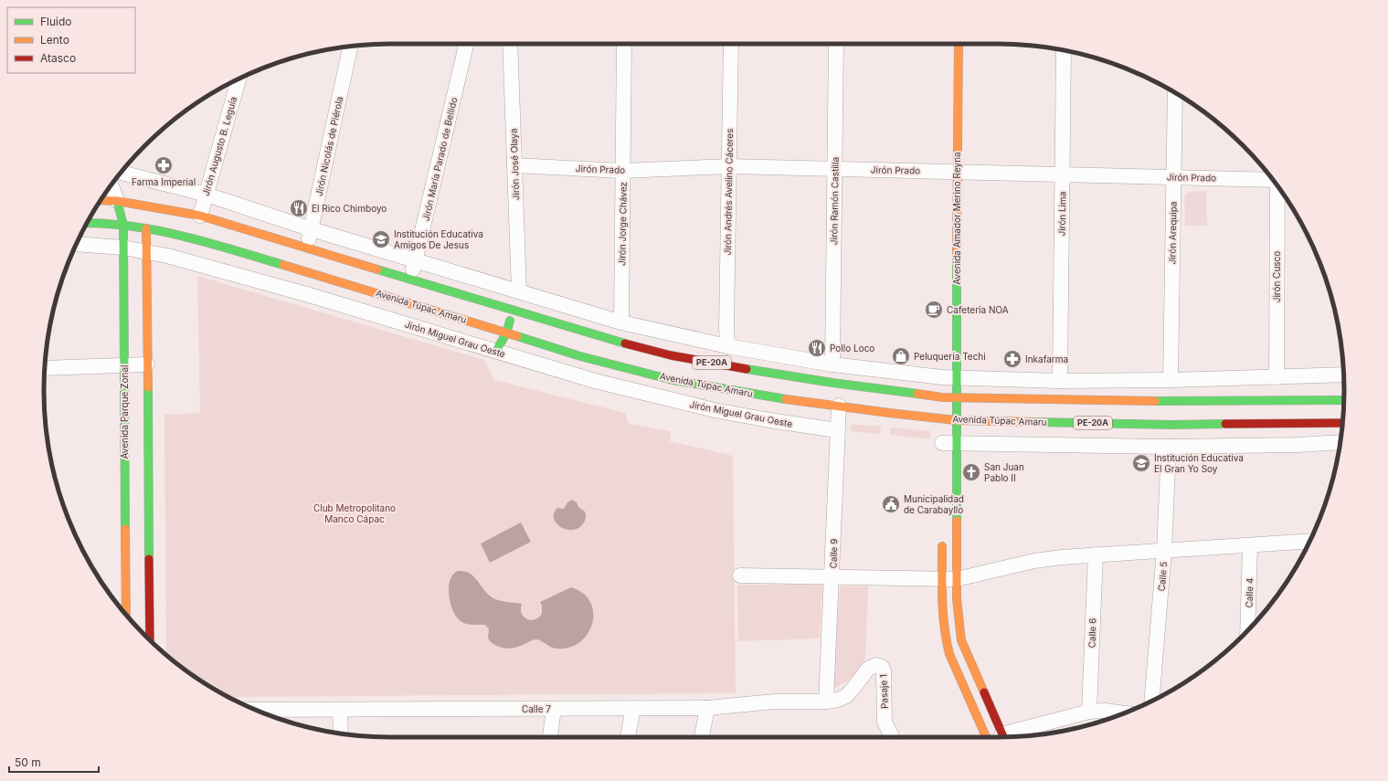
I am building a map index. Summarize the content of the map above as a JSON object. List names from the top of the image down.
{
  "streets": {
    "main road": [
      "Avenida Amador Merino Reyna",
      "Avenida Túpac Amaru",
      "PE-20A",
      "Avenida Parque Zonal"
    ],
    "street": [
      "Jirón Augusto B. Leguía",
      "Jirón Nicolás de Piérola",
      "Jirón María Parado de Bellido",
      "Jirón José Olaya",
      "Jirón Prado",
      "Jirón Andrés Avelino Cáceres",
      "Jirón Ramón Castilla",
      "Jirón Lima",
      "Jirón Jorge Chávez",
      "Jirón Arequipa",
      "Jirón Cusco",
      "Jirón Miguel Grau Oeste",
      "Calle 9",
      "Calle 5",
      "Calle 4",
      "Calle 6",
      "Pasaje 1",
      "Calle 7"
    ]
  },
  "crossings": [
    ["Jirón Augusto B. Leguía", "Avenida Túpac Amaru"],
    ["Jirón Nicolás de Piérola", "Avenida Túpac Amaru"],
    ["Jirón María Parado de Bellido", "Avenida Túpac Amaru"],
    ["Jirón José Olaya", "Jirón Prado"],
    ["Jirón José Olaya", "Avenida Túpac Amaru"],
    ["Jirón Prado", "Jirón Andrés Avelino Cáceres"],
    ["Jirón Prado", "Jirón Ramón Castilla"],
    ["Jirón Prado", "Jirón Lima"],
    ["Jirón Prado", "Avenida Amador Merino Reyna"],
    ["Jirón Prado", "Jirón Jorge Chávez"],
    ["Jirón Prado", "Jirón Arequipa"],
    ["Jirón Andrés Avelino Cáceres", "Avenida Túpac Amaru"],
    ["Jirón Ramón Castilla", "Avenida Túpac Amaru"],
    ["Jirón Lima", "Avenida Túpac Amaru"],
    ["Avenida Amador Merino Reyna", "Avenida Túpac Amaru"],
    ["Jirón Jorge Chávez", "Avenida Túpac Amaru"],
    ["Jirón Arequipa", "Avenida Túpac Amaru"],
    ["Jirón Cusco", "Avenida Túpac Amaru"],
    ["Avenida Túpac Amaru", "Avenida Parque Zonal"],
    ["Avenida Túpac Amaru", "Calle 9"],
    ["Jirón Miguel Grau Oeste", "Avenida Parque Zonal"],
    ["Jirón Miguel Grau Oeste", "Calle 9"],
    ["Calle 9", "Pasaje 1"],
    ["Calle 9", "Calle 7"],
    ["Pasaje 1", "Calle 7"]
  ],
  "parks": ["Club Metropolitano Manco Cápac"],
  "places": {
    "pharmacy": ["Farma Imperial", "Inkafarma"],
    "restaurant": ["El Rico Chimboyo", "Pollo Loco"],
    "school or university": ["Institución Educativa Amigos De Jesus", "Institución Educativa El Gran Yo Soy"],
    "cafe": ["Cafetería NOA"],
    "shop": ["Peluquería Techi"],
    "church": ["San Juan Pablo II"],
    "public building": ["Municipalidad de Carabayllo"]
  },
  "legend": ["Fluido", "Lento", "Atasco"],
  "scale_bar": "50 m"
}
